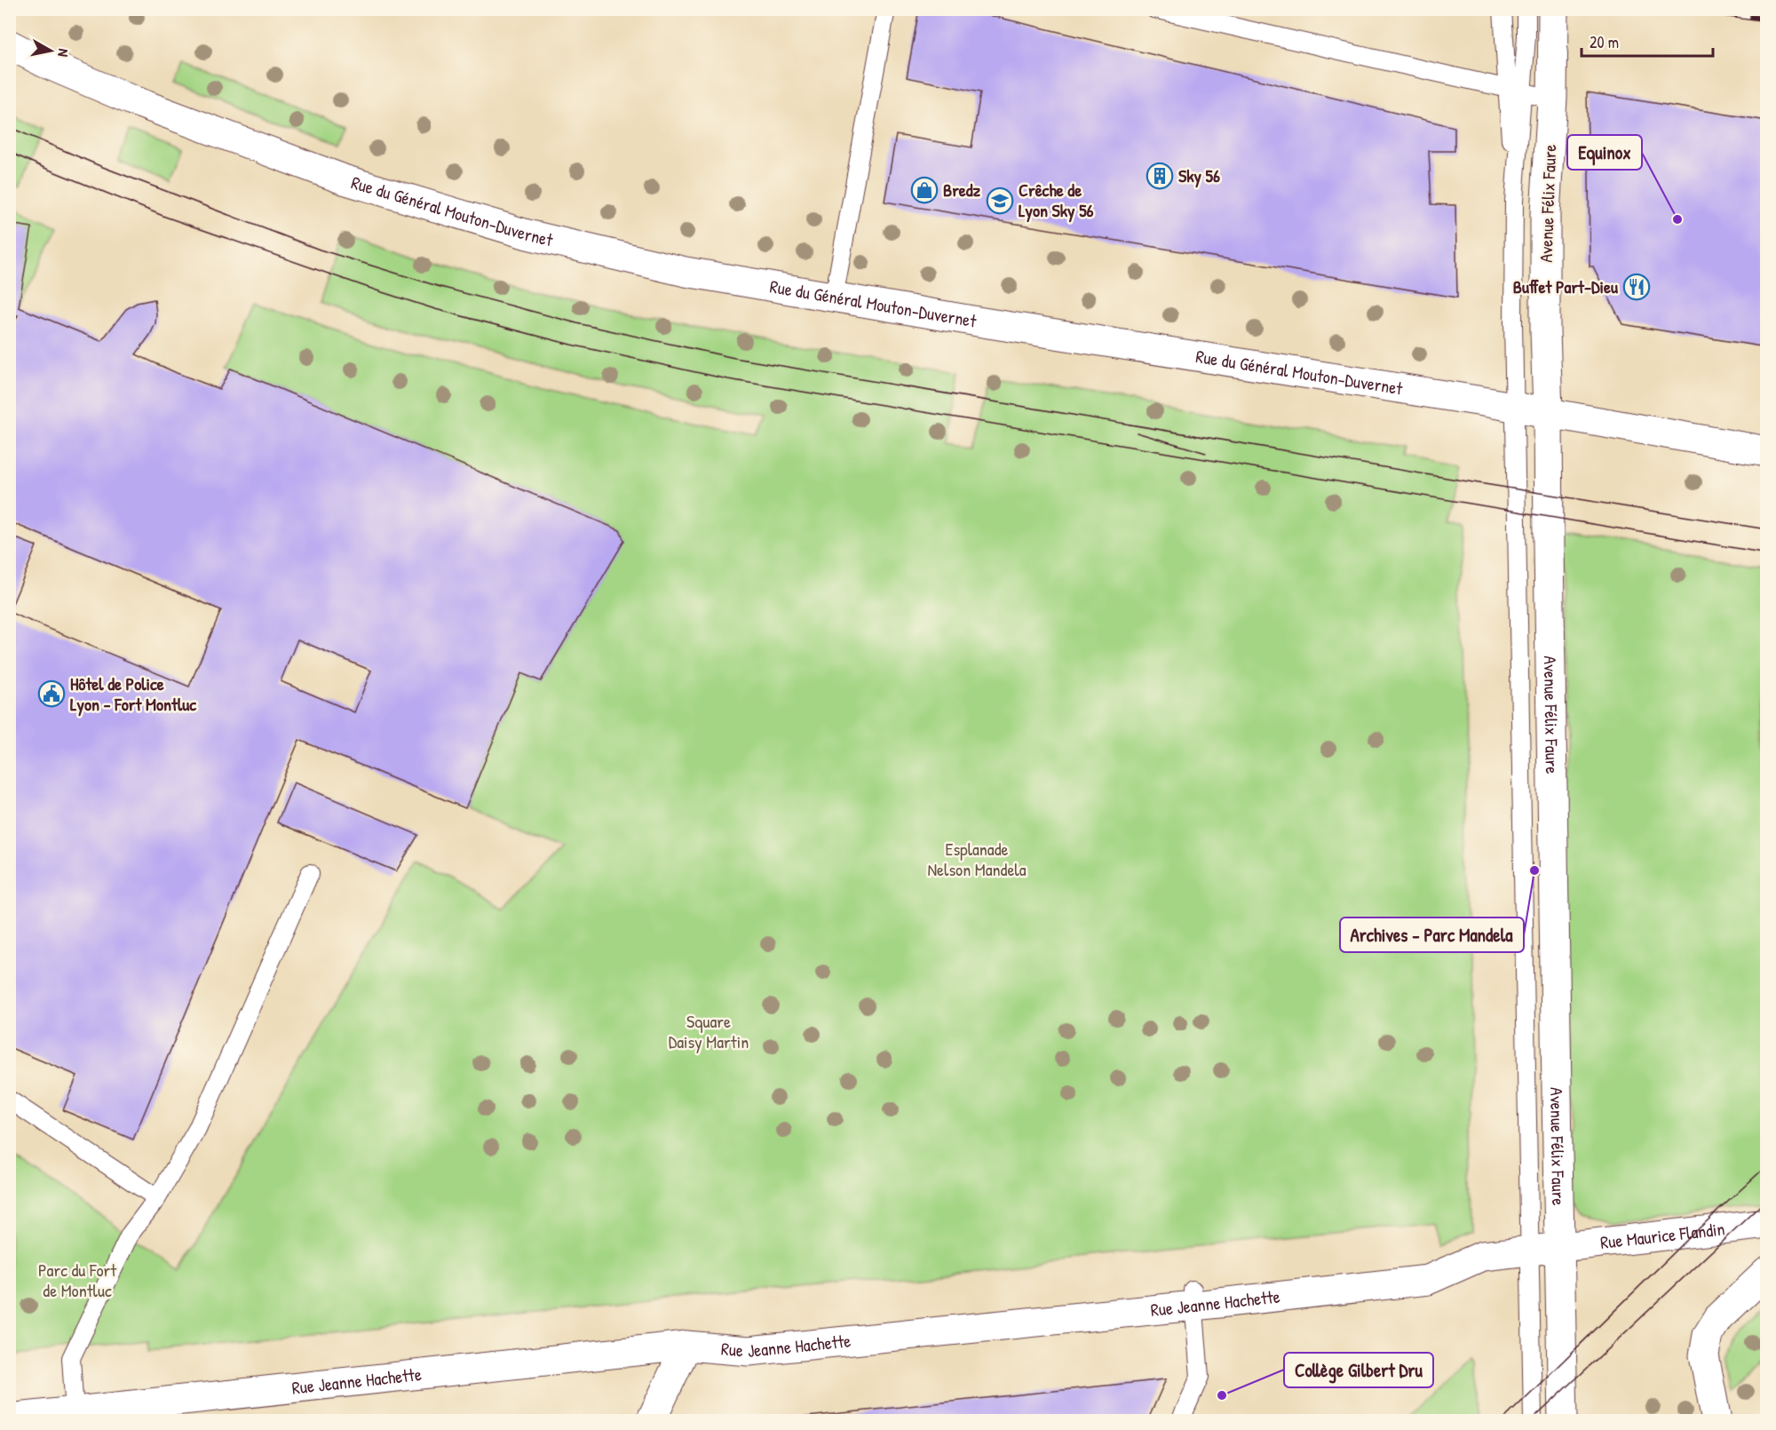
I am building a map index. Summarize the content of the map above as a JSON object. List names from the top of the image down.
{
  "streets": {
    "street": [
      "Avenue Félix Faure",
      "Rue du Général Mouton-Duvernet",
      "Rue Maurice Flandin",
      "Rue Jeanne Hachette"
    ]
  },
  "crossings": [
    ["Avenue Félix Faure", "Rue du Général Mouton-Duvernet"],
    ["Avenue Félix Faure", "Rue Maurice Flandin"],
    ["Avenue Félix Faure", "Rue Jeanne Hachette"],
    ["Rue Maurice Flandin", "Rue Jeanne Hachette"]
  ],
  "parks": ["Esplanade Nelson Mandela", "Square Daisy Martin", "Parc du Fort de Montluc"],
  "places": {
    "building": ["Sky 56"],
    "shop": ["Bredz"],
    "school or university": ["Crêche de Lyon Sky 56"],
    "other": ["Equinox", "Archives - Parc Mandela", "Collège Gilbert Dru"],
    "restaurant": ["Buffet Part-Dieu"],
    "public building": ["Hôtel de Police Lyon - Fort Montluc"]
  },
  "scale_bar": "20 m",
  "north": "right"
}
